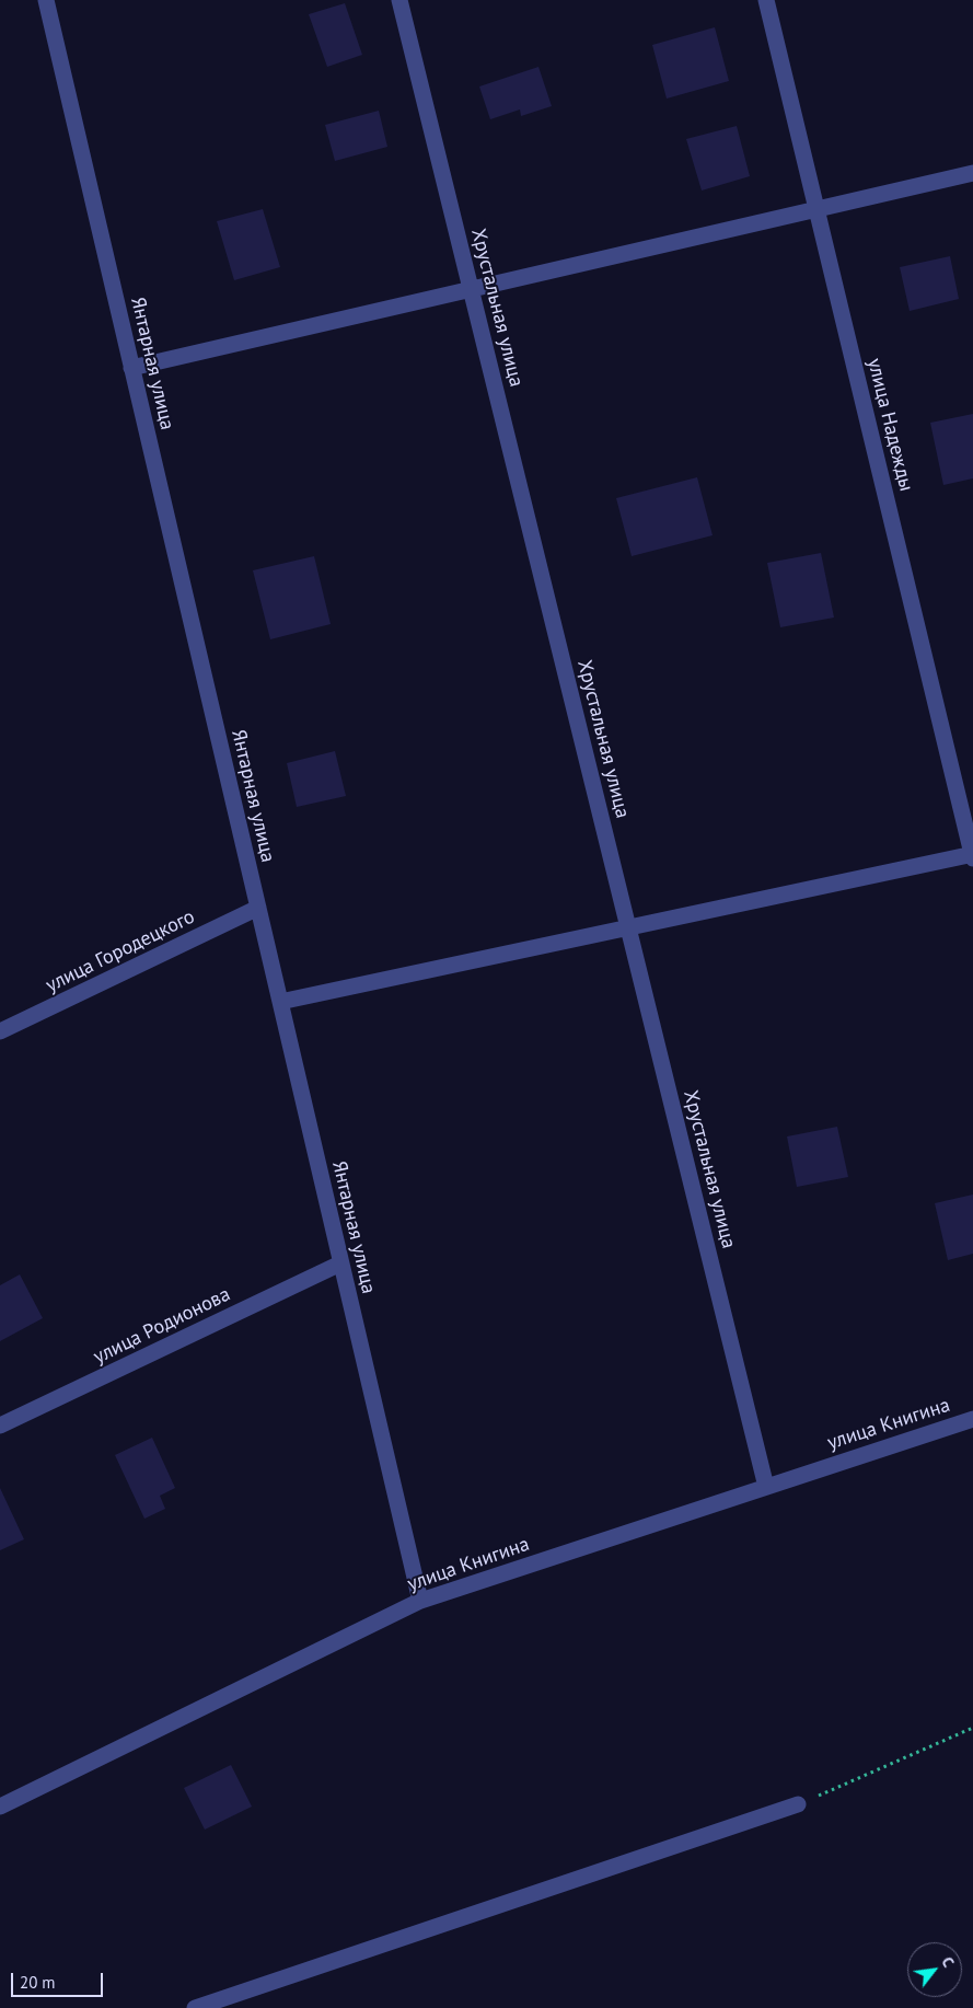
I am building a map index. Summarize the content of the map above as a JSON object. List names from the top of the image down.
{
  "streets": {
    "street": [
      "Хрустальная улица",
      "Янтарная улица",
      "улица Надежды",
      "улица Городецкого",
      "улица Родионова",
      "улица Книгина"
    ]
  },
  "crossings": [
    ["Хрустальная улица", "улица Книгина"],
    ["Янтарная улица", "улица Городецкого"],
    ["Янтарная улица", "улица Родионова"],
    ["Янтарная улица", "улица Книгина"]
  ],
  "scale_bar": "20 m",
  "north": "top right"
}
